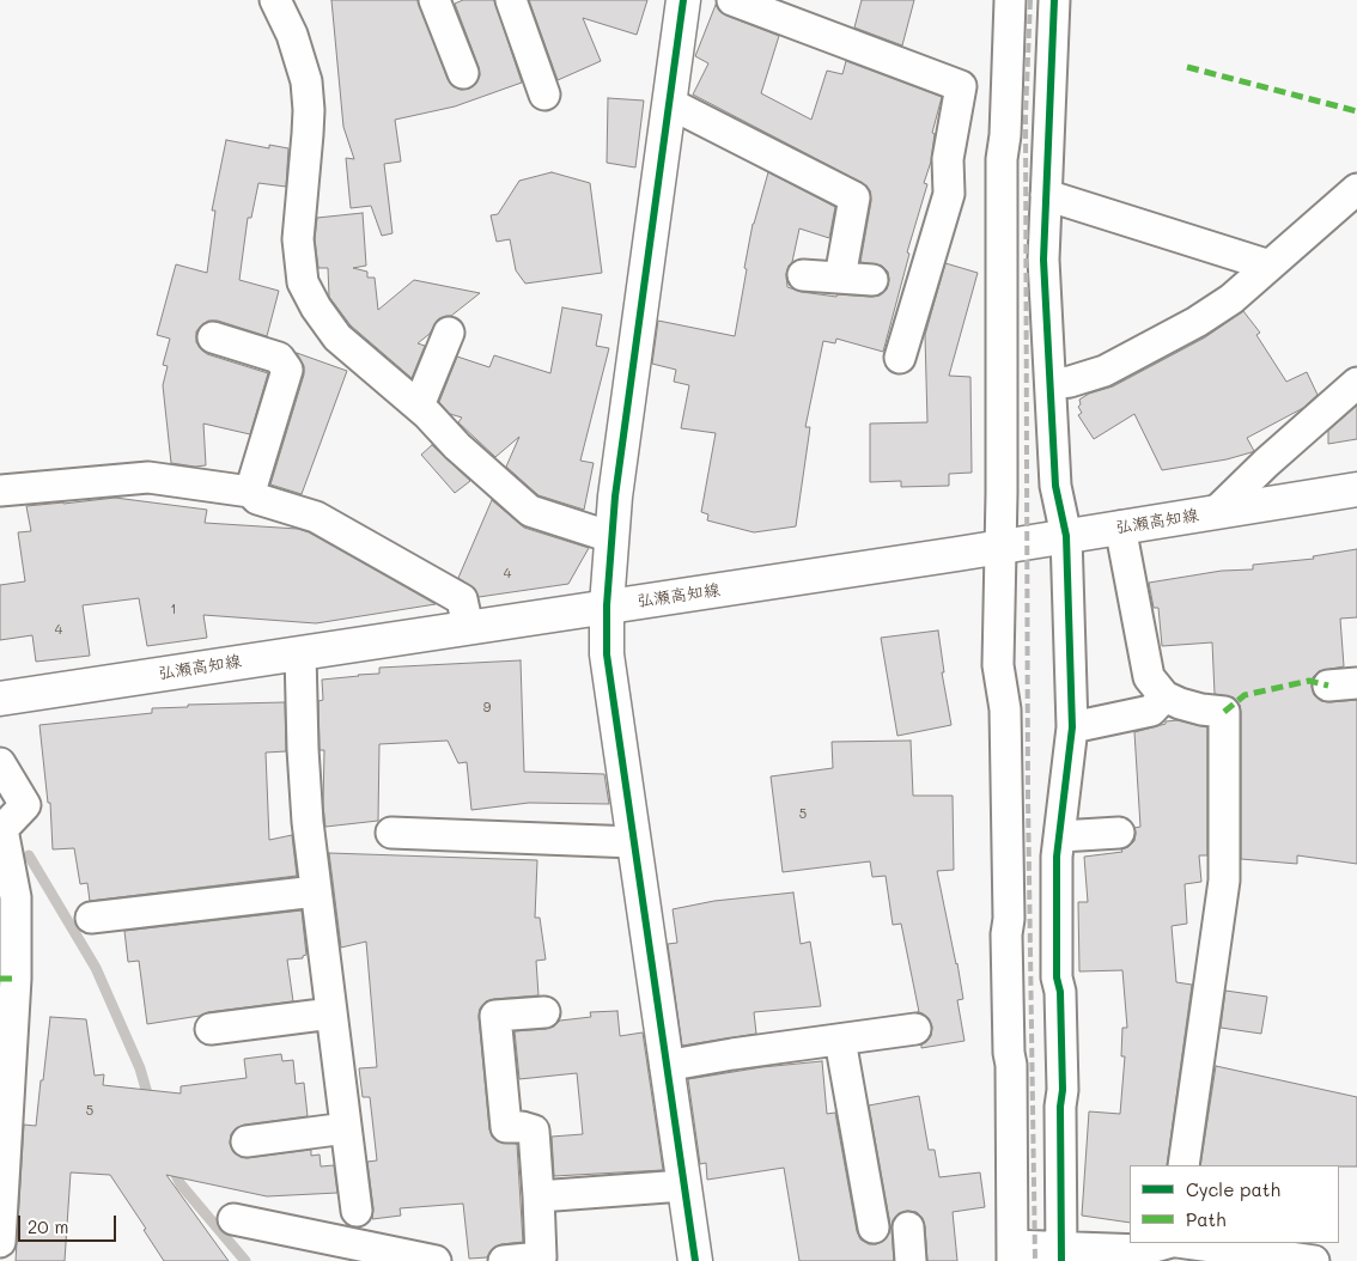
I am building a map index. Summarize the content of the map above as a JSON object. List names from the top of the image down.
{
  "streets": {
    "main road": ["弘瀬高知線"]
  },
  "house_numbers": [
    "4",
    "1",
    "4",
    "9",
    "5",
    "5"
  ],
  "legend": ["Cycle path", "Path"],
  "scale_bar": "20 m"
}
